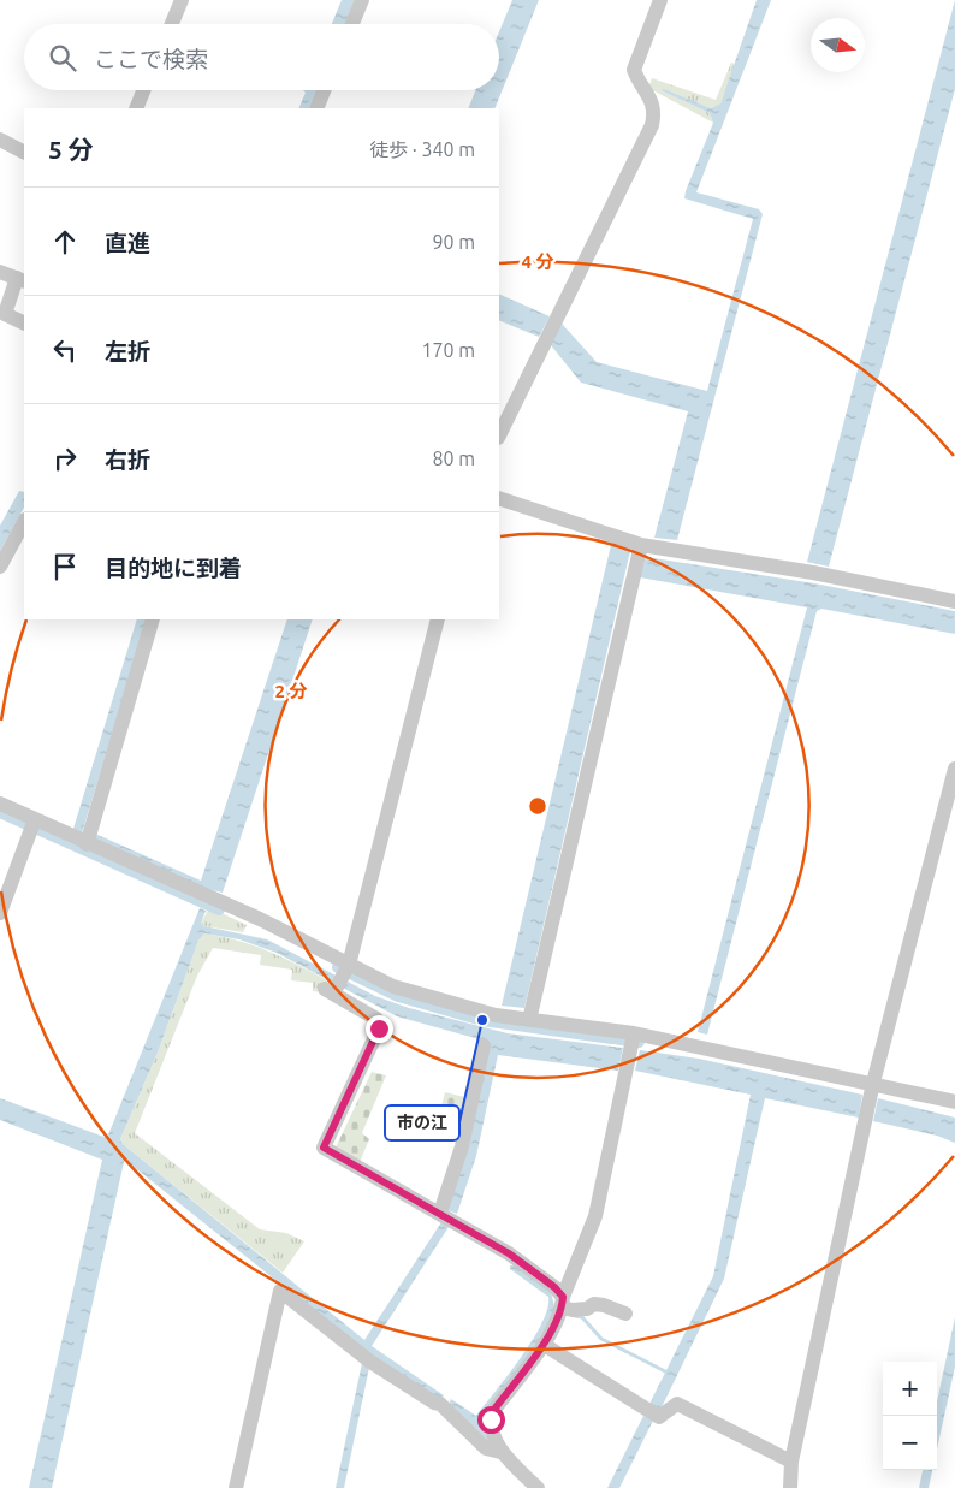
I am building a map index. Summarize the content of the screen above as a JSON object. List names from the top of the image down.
{
  "places": ["市の江"],
  "north": "right",
  "page": {
    "search": "ここで検索",
    "heading": ["5 分", "徒歩 · 340 m"],
    "list": [
      ["直進", "90 m"],
      ["左折", "170 m"],
      ["右折", "80 m"],
      "目的地に到着"
    ],
    "map_buttons": ["+", "−"]
  },
  "rings": ["4 分", "2 分"]
}
